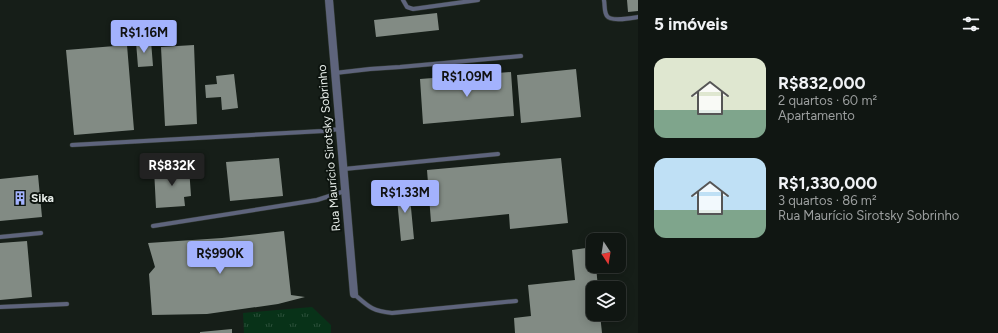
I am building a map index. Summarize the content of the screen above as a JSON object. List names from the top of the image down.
{
  "streets": {
    "street": ["Rua Maurício Sirotsky Sobrinho"]
  },
  "places": {
    "building": ["Sika"]
  },
  "north": "bottom",
  "page": {
    "heading": "5 imóveis",
    "price": [
      "R$1.16M",
      "R$1.09M",
      "R$832K",
      "R$1.33M",
      "R$990K"
    ],
    "list": [
      {
        "name": "R$832,000",
        "note": "2 quartos · 60 m² · Apartamento"
      },
      {
        "name": "R$1,330,000",
        "note": "3 quartos · 86 m² · Rua Maurício Sirotsky Sobrinho"
      }
    ]
  }
}
